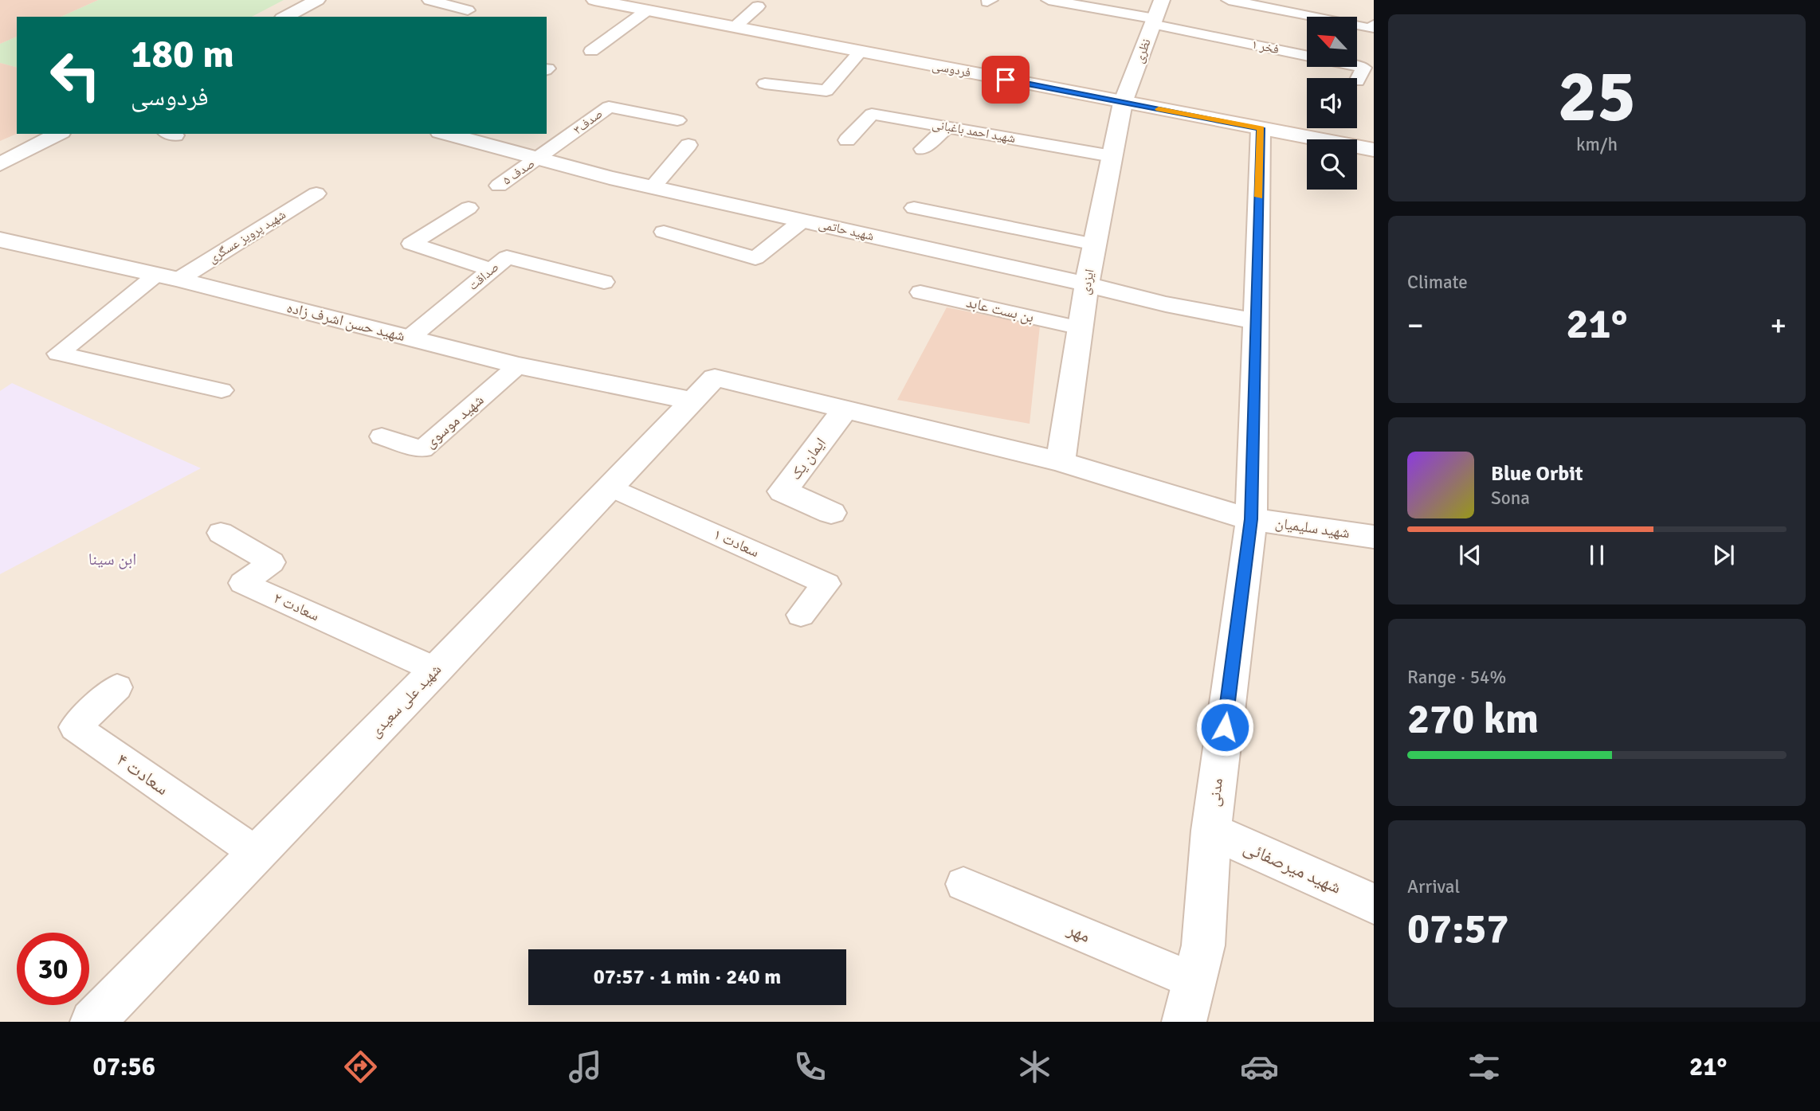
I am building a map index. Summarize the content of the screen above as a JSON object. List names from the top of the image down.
{
  "streets": {
    "street": [
      "نظری",
      "فردوسی",
      "شهید حاتمی",
      "ایزدی",
      "شهید حسن اشرف زاده",
      "ایمان یک",
      "شهید سلیمیان",
      "شهید علی سعیدی",
      "مدنی",
      "شهید میرصفائی"
    ],
    "lane": [
      "فخر ۱",
      "صدف۳",
      "شهید احمد باغبانی",
      "صدف ۵",
      "شهید پرویز عسگری",
      "صداقت",
      "بن بست عابد",
      "شهید موسوی",
      "سعادت ۱",
      "سعادت ۲",
      "سعادت ۴",
      "مهر"
    ]
  },
  "crossings": [
    ["فخر ۱", "نظری"],
    ["نظری", "فردوسی"],
    ["نظری", "ایزدی"],
    ["فردوسی", "ایزدی"],
    ["فردوسی", "مدنی"],
    ["صدف۳", "صدف ۵"],
    ["صدف۳", "شهید حاتمی"],
    ["شهید احمد باغبانی", "ایزدی"],
    ["صدف ۵", "شهید حاتمی"],
    ["شهید حاتمی", "ایزدی"],
    ["شهید حاتمی", "مدنی"],
    ["شهید پرویز عسگری", "شهید حسن اشرف زاده"],
    ["صداقت", "شهید حسن اشرف زاده"],
    ["ایزدی", "بن بست عابد"],
    ["شهید حسن اشرف زاده", "شهید موسوی"],
    ["شهید حسن اشرف زاده", "شهید علی سعیدی"],
    ["شهید سلیمیان", "مدنی"],
    ["سعادت ۱", "شهید علی سعیدی"],
    ["سعادت ۲", "شهید علی سعیدی"],
    ["شهید علی سعیدی", "سعادت ۴"],
    ["مدنی", "شهید میرصفائی"],
    ["مدنی", "مهر"]
  ],
  "districts": ["ابن سینا"],
  "north": "top left",
  "page": {
    "tile": [
      ["25", "km/h"],
      "Climate",
      ["Range · 54%", "270 km"],
      ["Arrival", "07:57"]
    ],
    "turn": ["180 m", "فردوسی"],
    "heat": ["−", "21°", "+"],
    "song": ["Blue Orbit", "Sona"],
    "limit": "30",
    "trip": "07:57 · 1 min · 240 m",
    "tabs": ["07:56", "21°"]
  }
}
